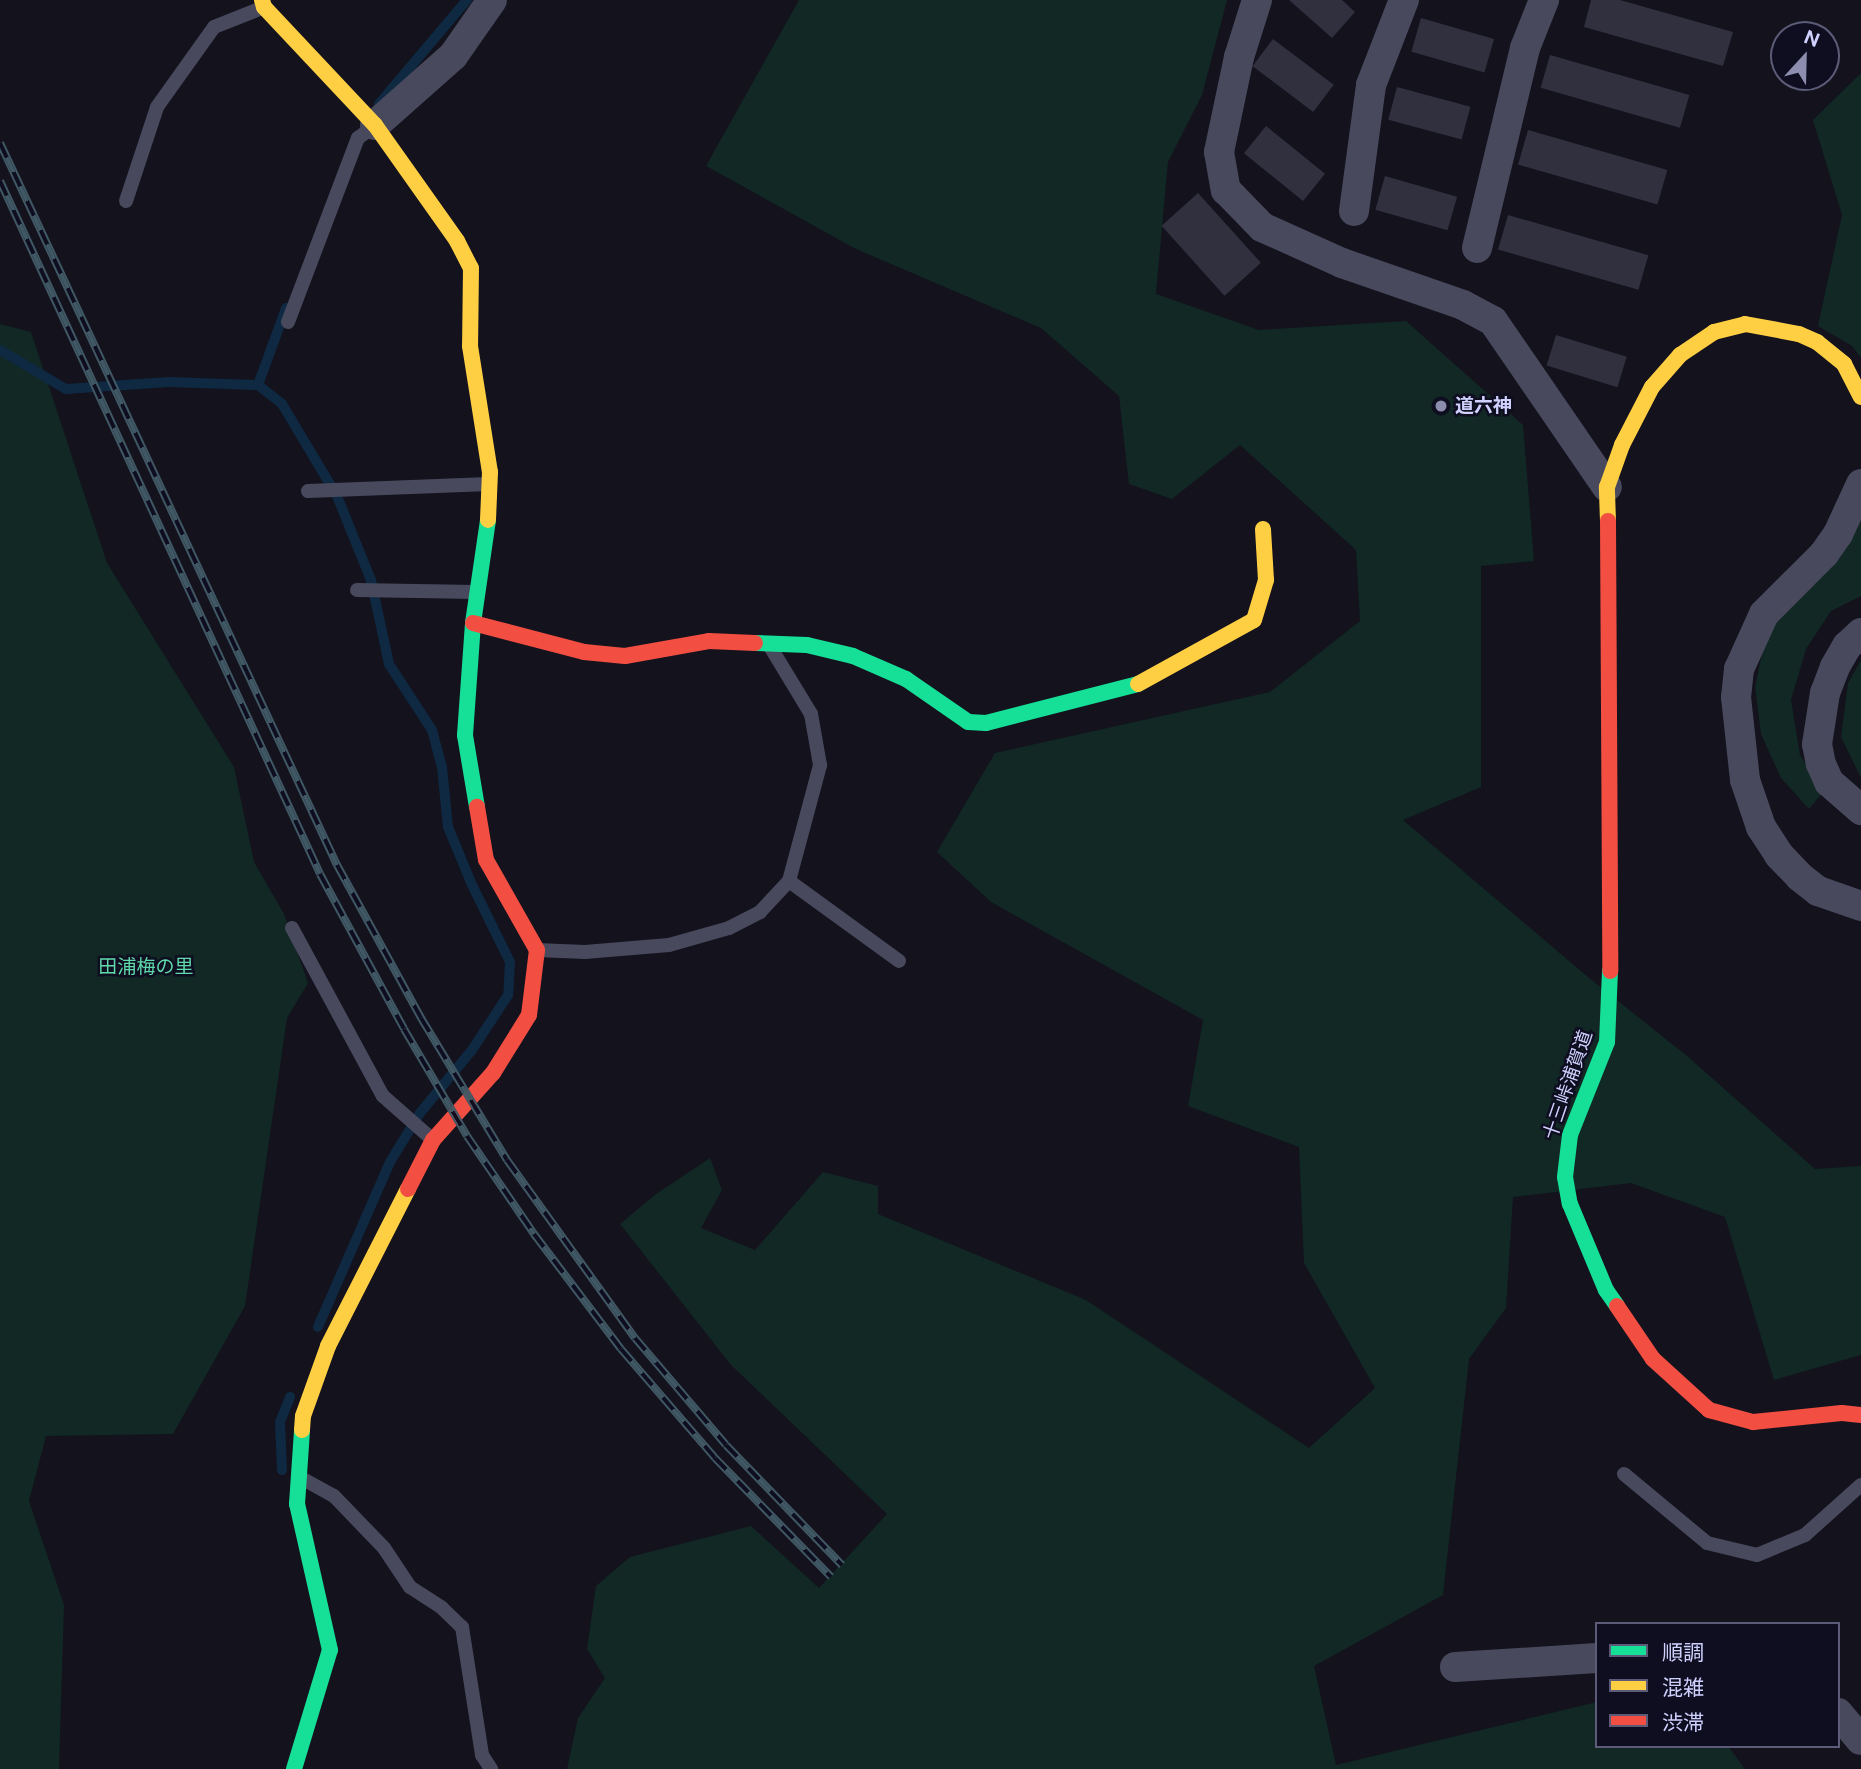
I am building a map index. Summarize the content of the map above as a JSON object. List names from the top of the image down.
{
  "streets": {
    "street": ["十三峠浦賀道"]
  },
  "parks": ["田浦梅の里"],
  "places": ["道六神"],
  "legend": ["順調", "混雑", "渋滞"],
  "north": "top"
}
